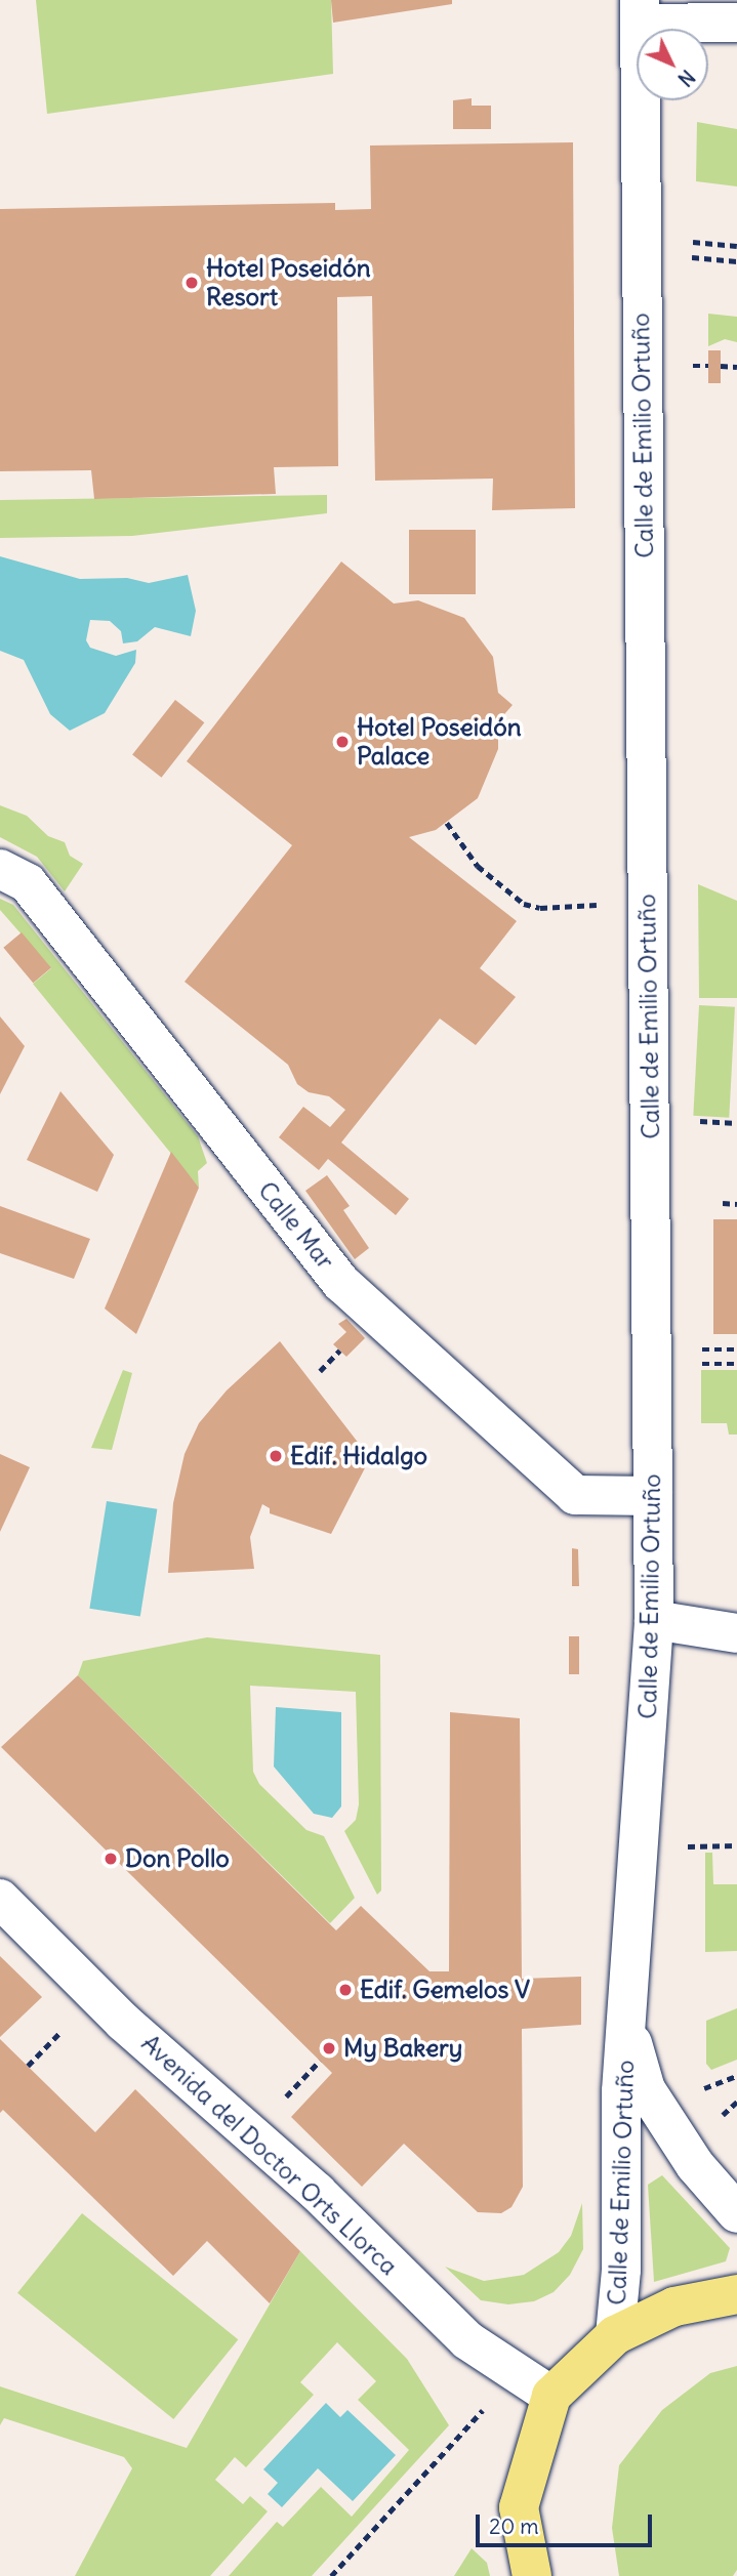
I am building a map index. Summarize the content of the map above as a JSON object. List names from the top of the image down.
{
  "streets": {
    "street": ["Calle de Emilio Ortuño", "Calle Mar", "Avenida del Doctor Orts Llorca"]
  },
  "crossings": [
    ["Calle de Emilio Ortuño", "Calle Mar"]
  ],
  "places": [
    "Hotel Poseidón Resort",
    "Hotel Poseidón Palace",
    "Edif. Hidalgo",
    "Don Pollo",
    "Edif. Gemelos V",
    "My Bakery"
  ],
  "scale_bar": "20 m",
  "north": "bottom right"
}
